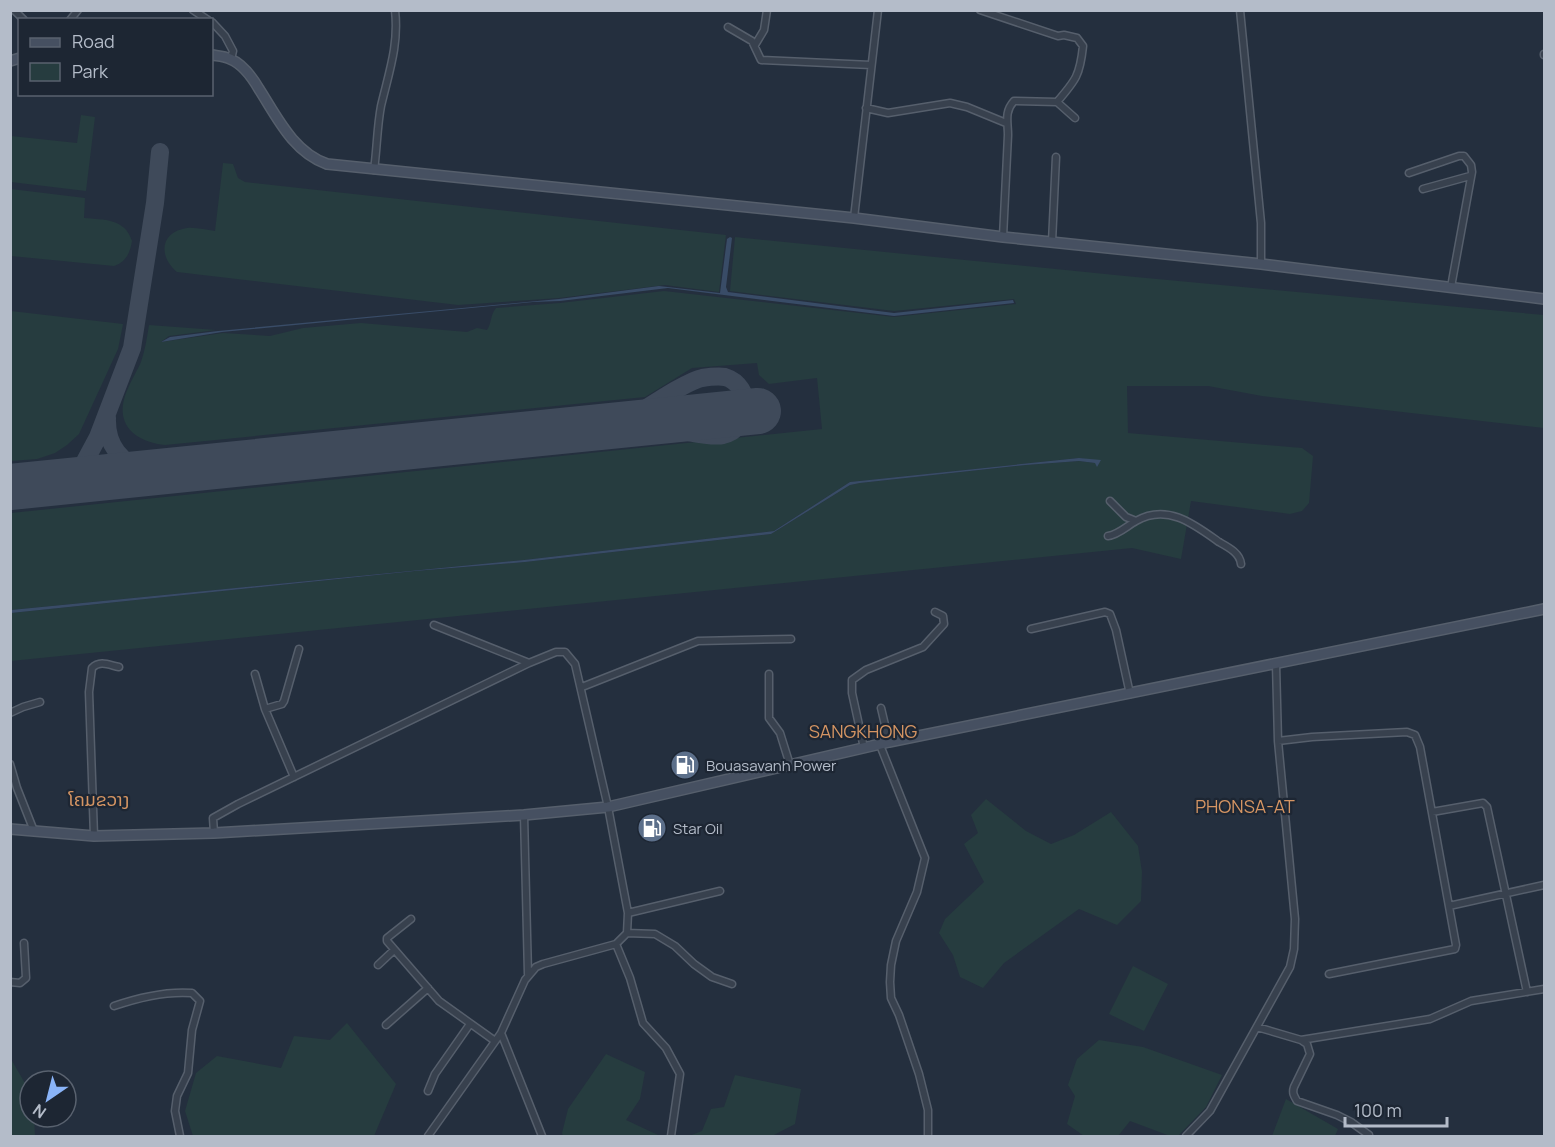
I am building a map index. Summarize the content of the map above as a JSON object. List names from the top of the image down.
{
  "districts": ["SANGKHONG", "ໂຄມຂວາງ", "PHONSA-AT"],
  "places": {
    "fuel station": ["Bouasavanh Power", "Star Oil"]
  },
  "legend": ["Road", "Park"],
  "scale_bar": "100 m",
  "north": "bottom left"
}
